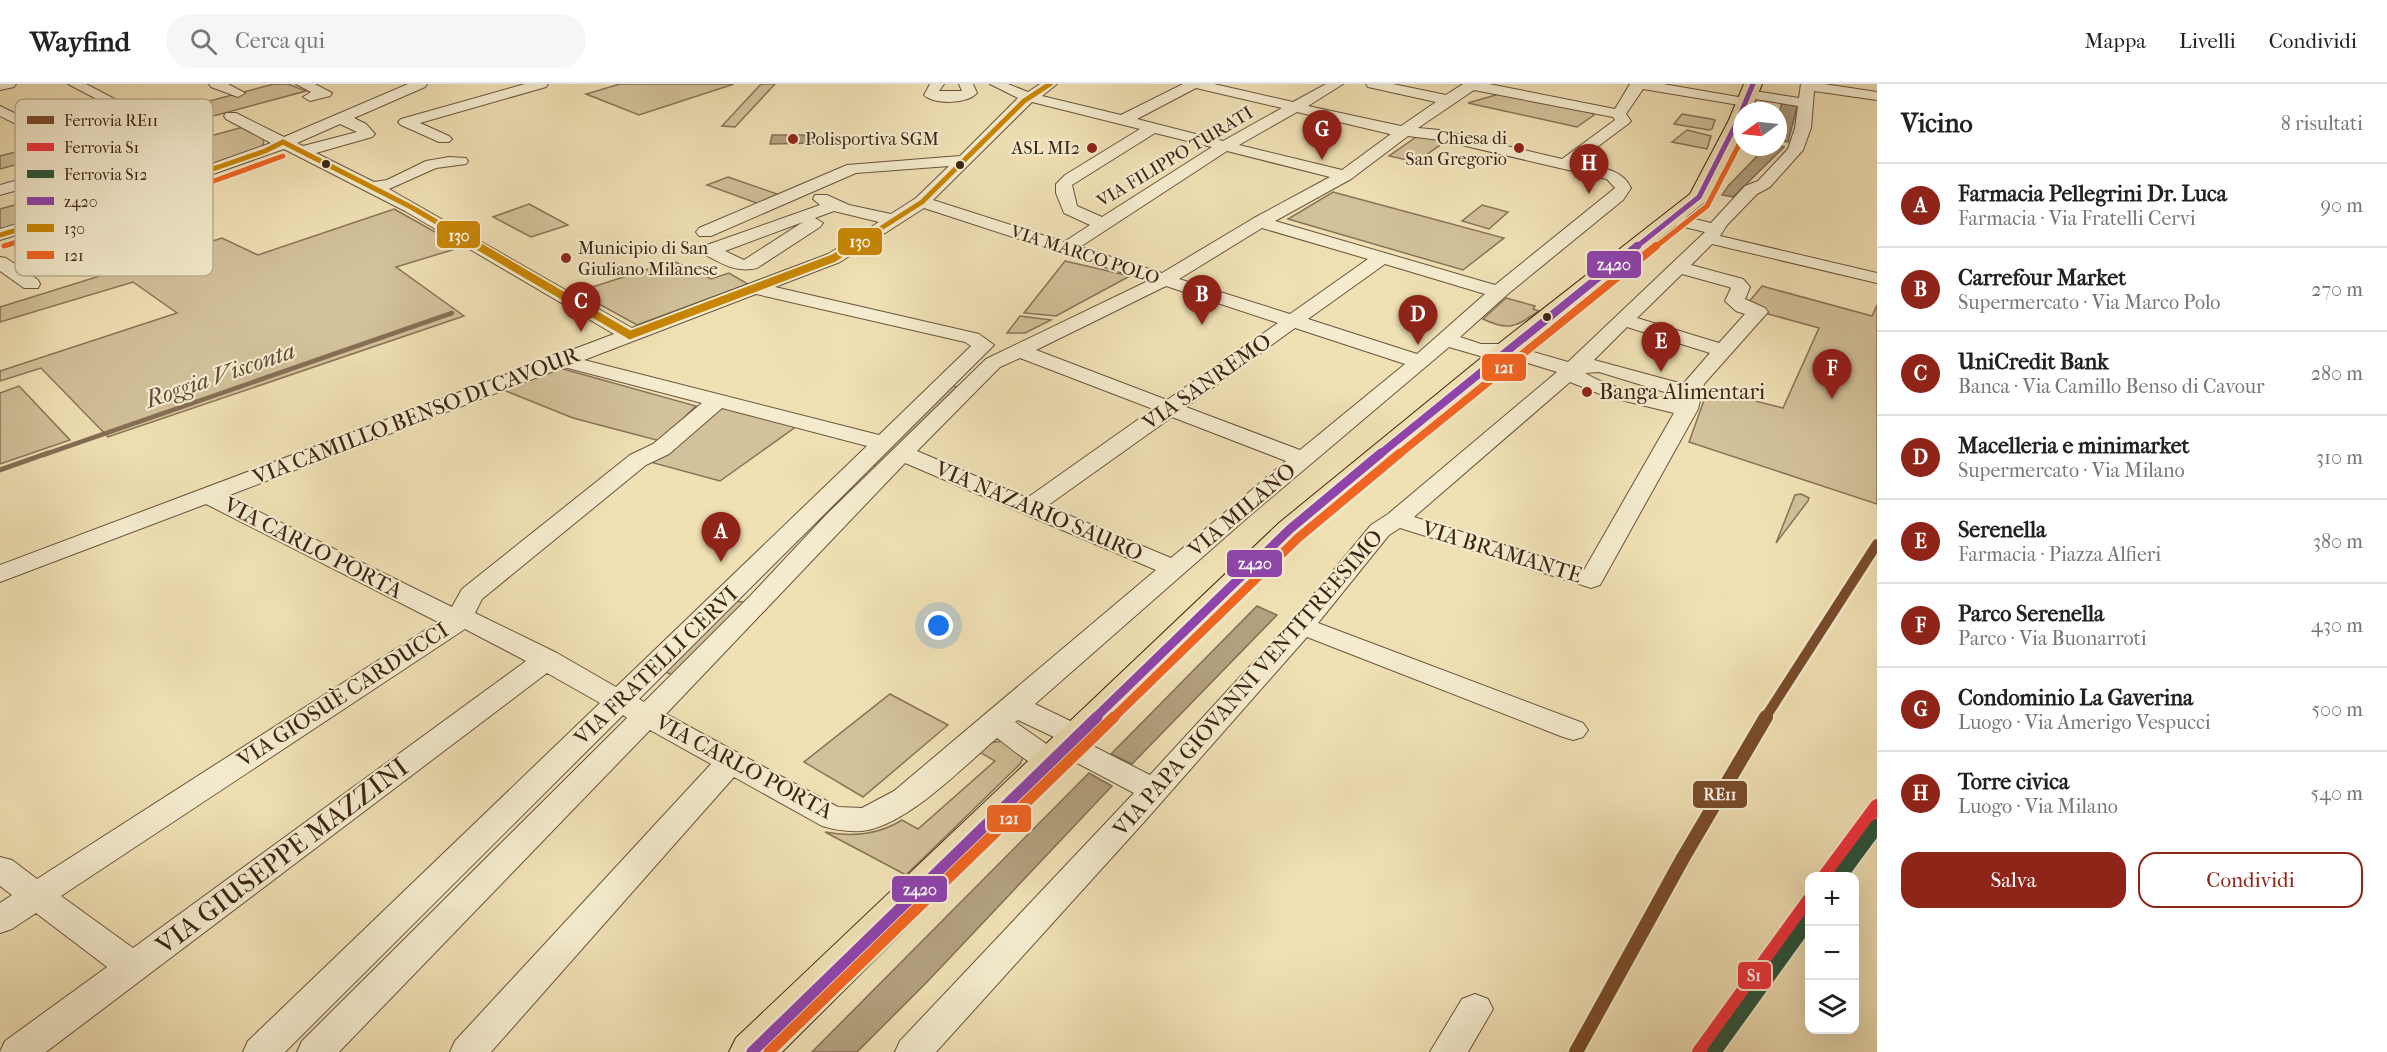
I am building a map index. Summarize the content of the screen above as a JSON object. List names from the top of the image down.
{
  "streets": {
    "street": [
      "VIA FILIPPO TURATI",
      "VIA MARCO POLO",
      "VIA SANREMO",
      "VIA CAMILLO BENSO DI CAVOUR",
      "VIA MILANO",
      "VIA NAZARIO SAURO",
      "VIA CARLO PORTA",
      "VIA BRAMANTE",
      "VIA FRATELLI CERVI",
      "VIA PAPA GIOVANNI VENTITREESIMO",
      "VIA GIOSUÈ CARDUCCI",
      "VIA GIUSEPPE MAZZINI"
    ]
  },
  "crossings": [
    ["VIA FILIPPO TURATI", "VIA MARCO POLO"],
    ["VIA MARCO POLO", "VIA SANREMO"],
    ["VIA MARCO POLO", "VIA MILANO"],
    ["VIA MARCO POLO", "VIA FRATELLI CERVI"],
    ["VIA SANREMO", "VIA NAZARIO SAURO"],
    ["VIA CAMILLO BENSO DI CAVOUR", "VIA NAZARIO SAURO"],
    ["VIA CAMILLO BENSO DI CAVOUR", "VIA CARLO PORTA"],
    ["VIA MILANO", "VIA NAZARIO SAURO"],
    ["VIA MILANO", "VIA CARLO PORTA"],
    ["VIA NAZARIO SAURO", "VIA FRATELLI CERVI"],
    ["VIA NAZARIO SAURO", "VIA GIOSUÈ CARDUCCI"],
    ["VIA CARLO PORTA", "VIA FRATELLI CERVI"],
    ["VIA CARLO PORTA", "VIA GIOSUÈ CARDUCCI"],
    ["VIA CARLO PORTA", "VIA GIUSEPPE MAZZINI"],
    ["VIA BRAMANTE", "VIA PAPA GIOVANNI VENTITREESIMO"]
  ],
  "water": ["Roggia Visconta"],
  "places": [
    "Polisportiva SGM",
    "ASL MI2",
    "Chiesa di San Gregorio",
    "Municipio di San Giuliano Milanese",
    "Banga Alimentari"
  ],
  "lines": [
    "transit line z420",
    "transit line 130",
    "transit line 121",
    "rail line RE11",
    "rail line S1",
    "rail line S12"
  ],
  "legend": [
    "Ferrovia RE11",
    "Ferrovia S1",
    "Ferrovia S12",
    "z420",
    "130",
    "121"
  ],
  "north": "left",
  "page": {
    "header": "Wayfind",
    "search": "Cerca qui",
    "nav": ["Mappa", "Livelli", "Condividi"],
    "heading": ["Vicino", "8 risultati"],
    "pins": [
      "G",
      "H",
      "B",
      "C",
      "D",
      "E",
      "F",
      "A"
    ],
    "list": [
      {
        "mark": "A",
        "name": "Farmacia Pellegrini Dr. Luca",
        "note": "Farmacia · Via Fratelli Cervi",
        "value": "90 m"
      },
      {
        "mark": "B",
        "name": "Carrefour Market",
        "note": "Supermercato · Via Marco Polo",
        "value": "270 m"
      },
      {
        "mark": "C",
        "name": "UniCredit Bank",
        "note": "Banca · Via Camillo Benso di Cavour",
        "value": "280 m"
      },
      {
        "mark": "D",
        "name": "Macelleria e minimarket",
        "note": "Supermercato · Via Milano",
        "value": "310 m"
      },
      {
        "mark": "E",
        "name": "Serenella",
        "note": "Farmacia · Piazza Alfieri",
        "value": "380 m"
      },
      {
        "mark": "F",
        "name": "Parco Serenella",
        "note": "Parco · Via Buonarroti",
        "value": "430 m"
      },
      {
        "mark": "G",
        "name": "Condominio La Gaverina",
        "note": "Luogo · Via Amerigo Vespucci",
        "value": "500 m"
      },
      {
        "mark": "H",
        "name": "Torre civica",
        "note": "Luogo · Via Milano",
        "value": "540 m"
      }
    ],
    "buttons": ["Salva", "Condividi"],
    "map_buttons": ["+", "−"]
  }
}
